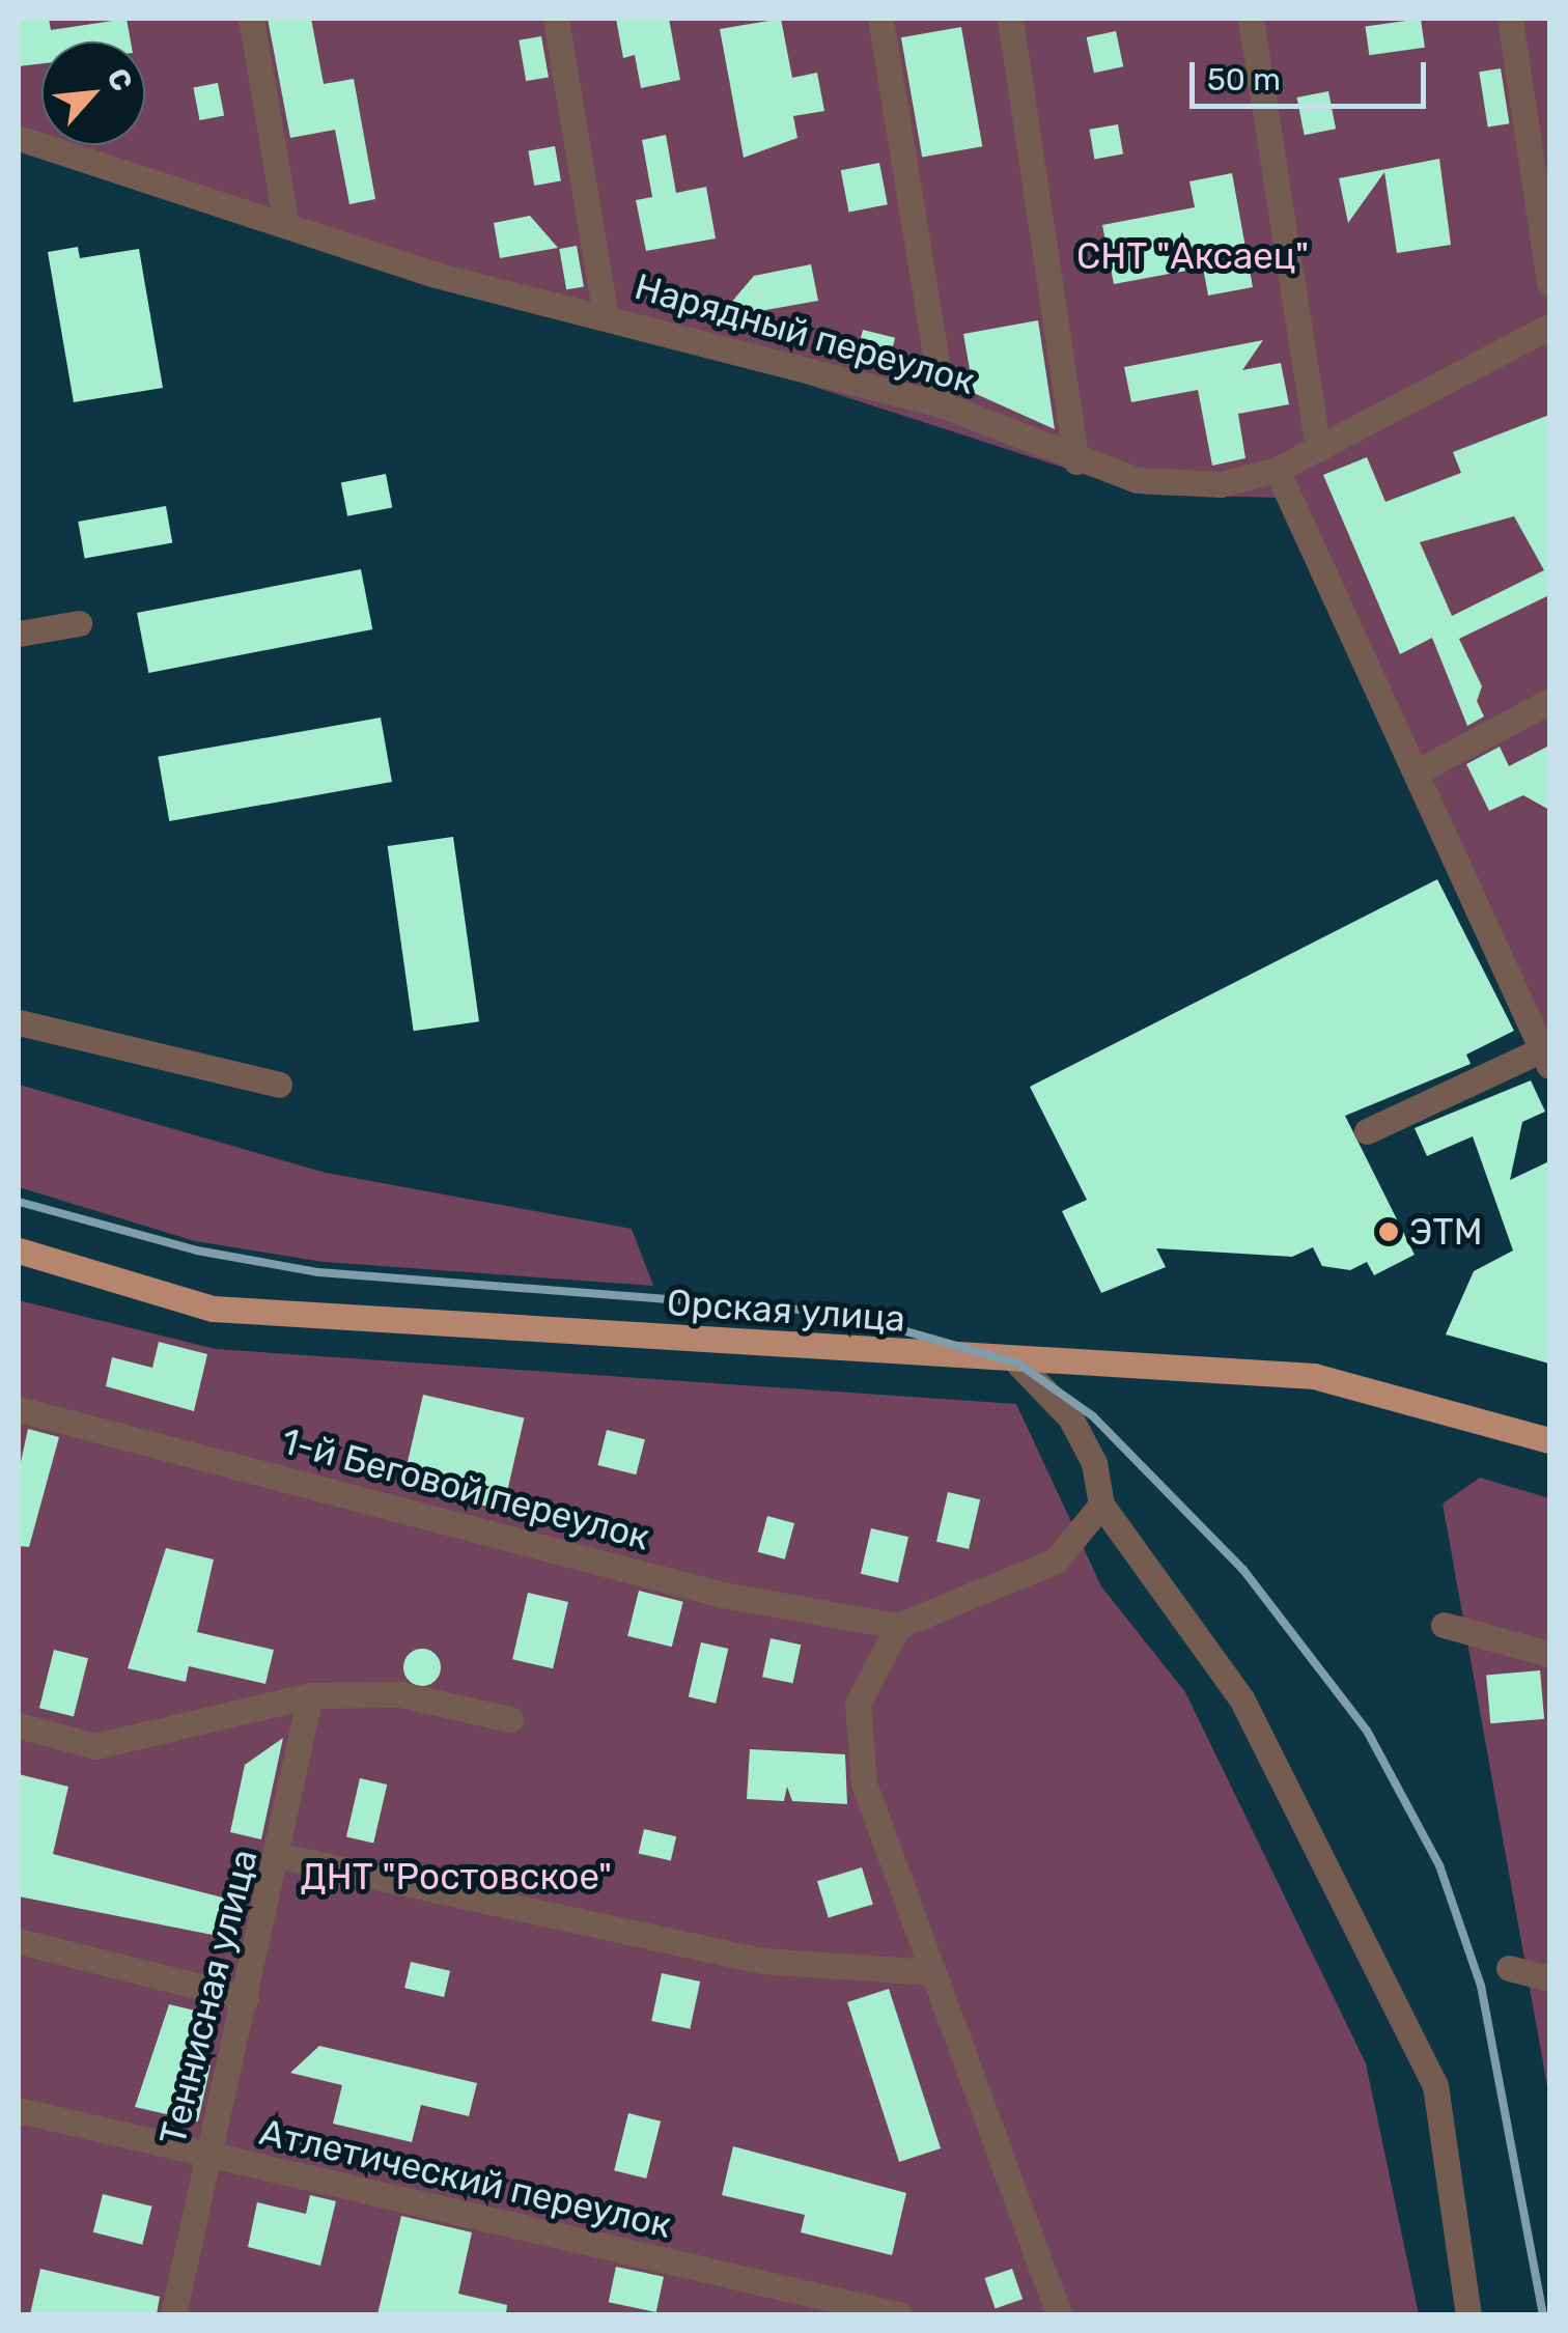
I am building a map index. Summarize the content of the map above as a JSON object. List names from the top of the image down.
{
  "streets": {
    "main road": ["Орская улица"],
    "street": [
      "Нарядный переулок",
      "1-й Беговой переулок",
      "Теннисная улица",
      "Атлетический переулок"
    ]
  },
  "crossings": [
    ["Теннисная улица", "Атлетический переулок"]
  ],
  "parks": ["СНТ \"Аксаец\"", "ДНТ \"Ростовское\""],
  "places": ["ЭТМ"],
  "scale_bar": "50 m",
  "north": "top right"
}
